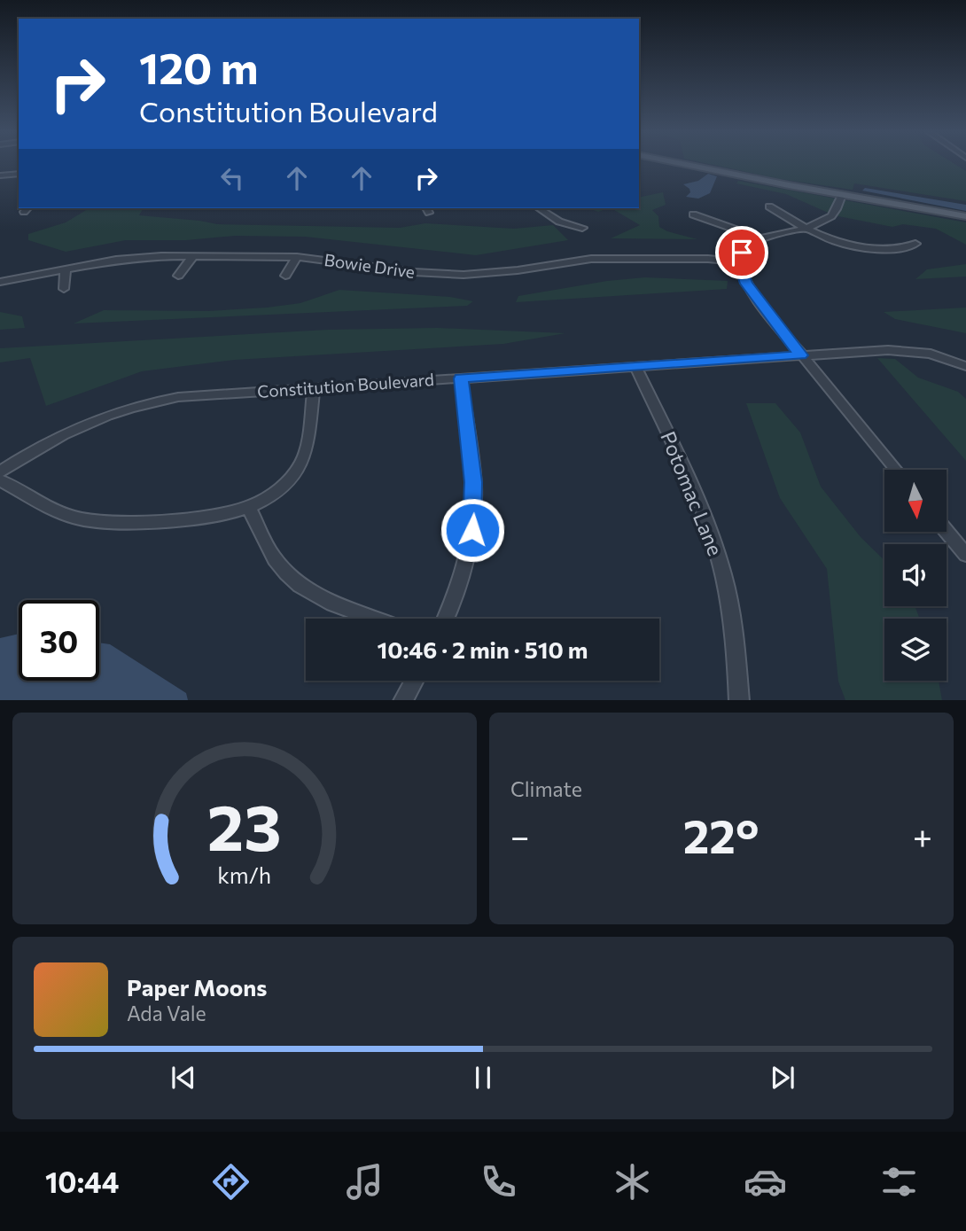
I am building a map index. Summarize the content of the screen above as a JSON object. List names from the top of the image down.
{
  "streets": {
    "street": ["Bowie Drive", "Constitution Boulevard", "Potomac Lane"]
  },
  "crossings": [
    ["Constitution Boulevard", "Potomac Lane"]
  ],
  "north": "bottom",
  "page": {
    "turn": ["120 m", "Constitution Boulevard"],
    "limit": "30",
    "trip": "10:46 · 2 min · 510 m",
    "tile": "Climate",
    "heat": ["−", "22°", "+"],
    "song": ["Paper Moons", "Ada Vale"],
    "tabs": "10:44",
    "gauge": ["23", "km/h"]
  }
}
